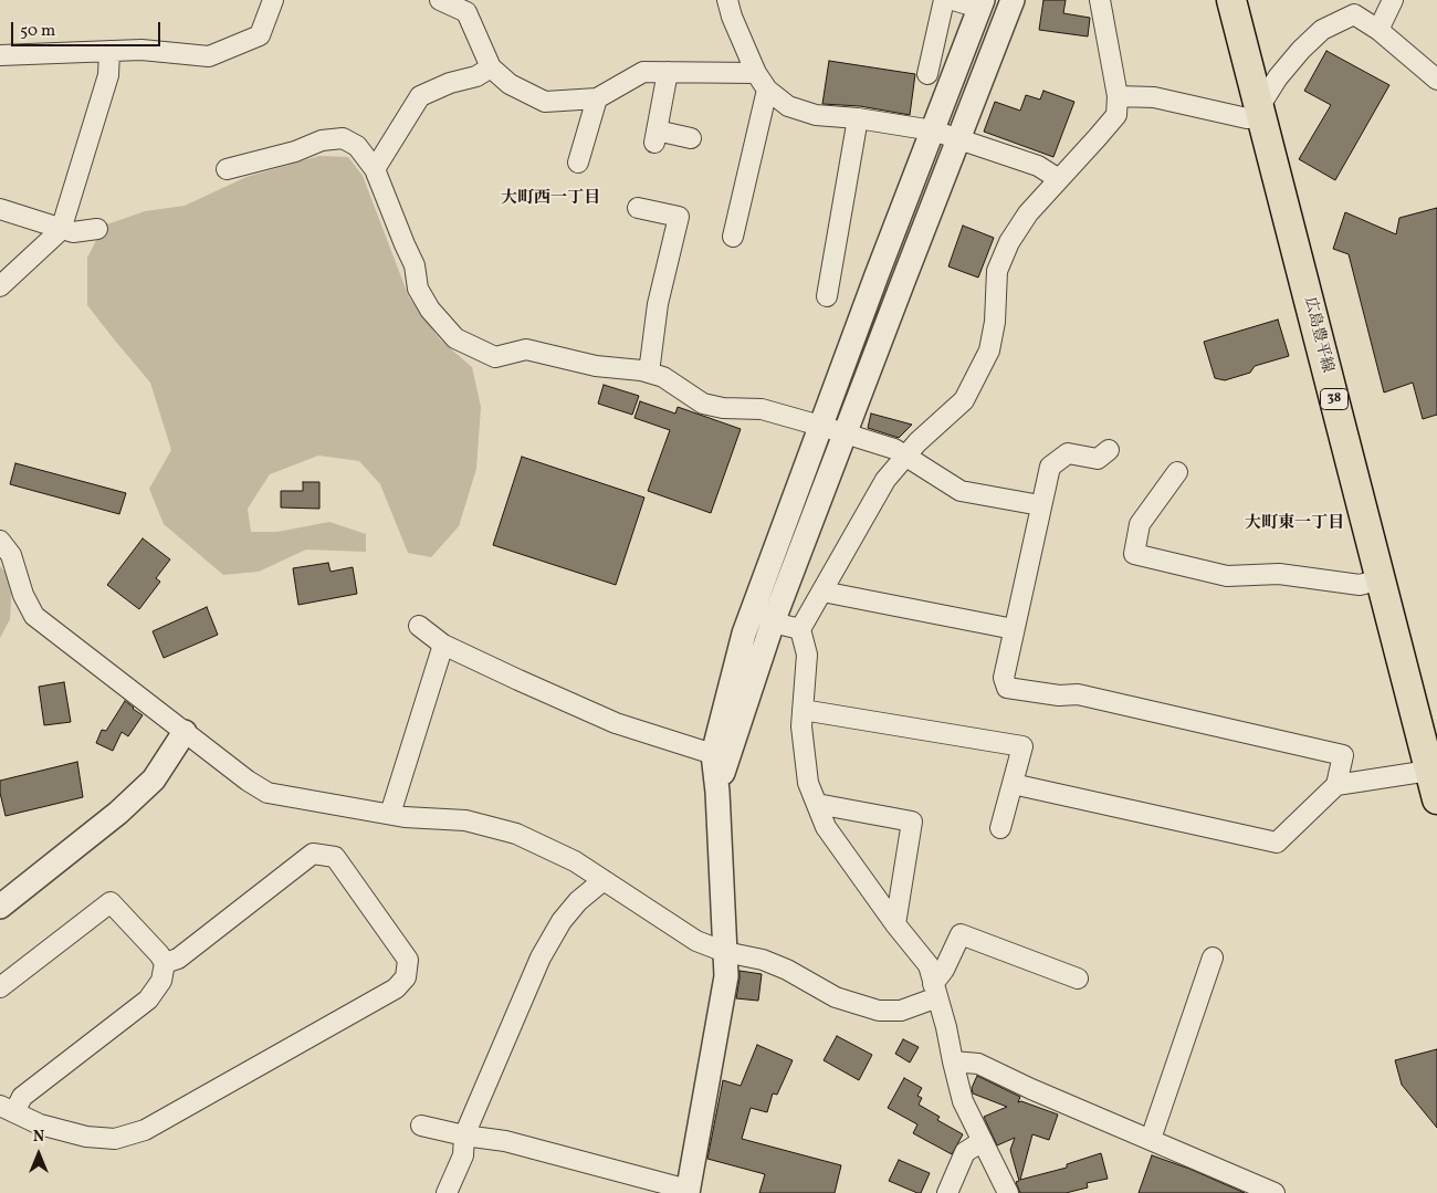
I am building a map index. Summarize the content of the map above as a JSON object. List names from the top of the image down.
{
  "streets": {
    "main road": ["広島豊平線", "38"]
  },
  "districts": ["大町西一丁目", "大町東一丁目"],
  "scale_bar": "50 m",
  "north": "top"
}
